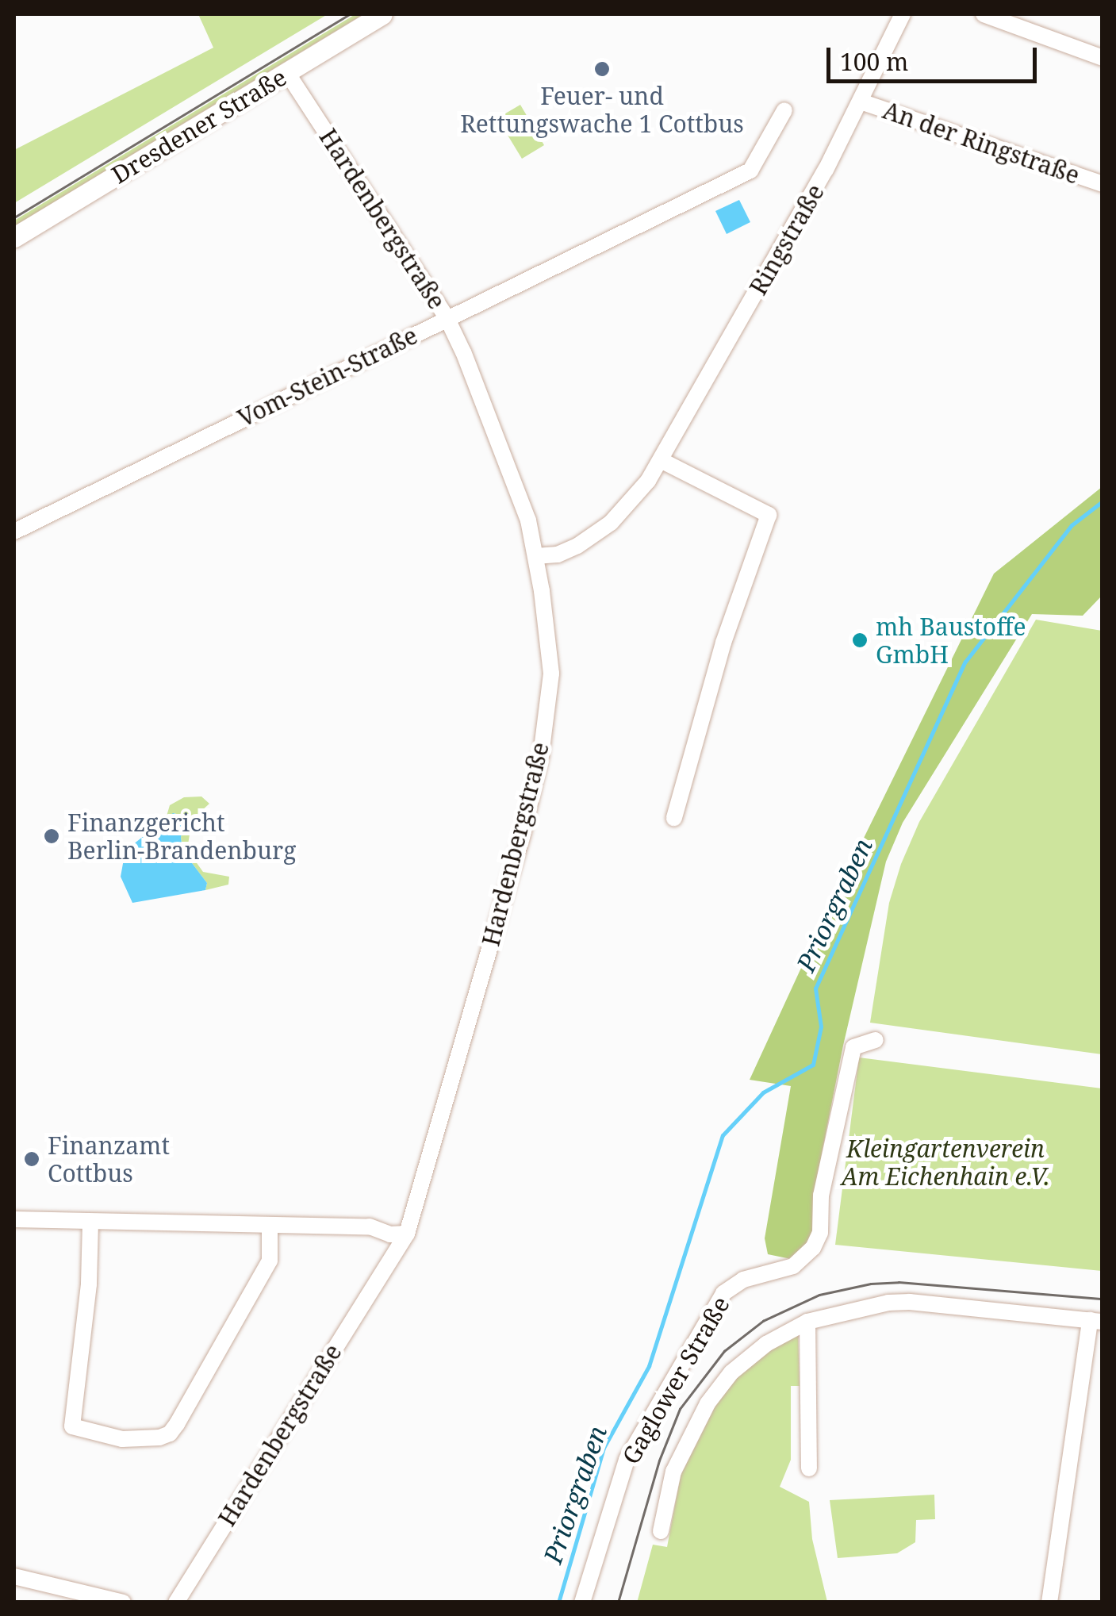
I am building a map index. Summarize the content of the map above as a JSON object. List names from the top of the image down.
{
  "streets": {
    "main road": ["Dresdener Straße"],
    "street": [
      "An der Ringstraße",
      "Hardenbergstraße",
      "Ringstraße",
      "Vom-Stein-Straße",
      "Gaglower Straße"
    ]
  },
  "crossings": [
    ["Dresdener Straße", "Hardenbergstraße"],
    ["An der Ringstraße", "Ringstraße"],
    ["Hardenbergstraße", "Ringstraße"],
    ["Hardenbergstraße", "Vom-Stein-Straße"]
  ],
  "water": ["Priorgraben"],
  "parks": ["Kleingartenverein Am Eichenhain e.V."],
  "places": [
    "Feuer- und Rettungswache 1 Cottbus",
    "mh Baustoffe GmbH",
    "Finanzgericht Berlin-Brandenburg",
    "Finanzamt Cottbus"
  ],
  "scale_bar": "100 m"
}
